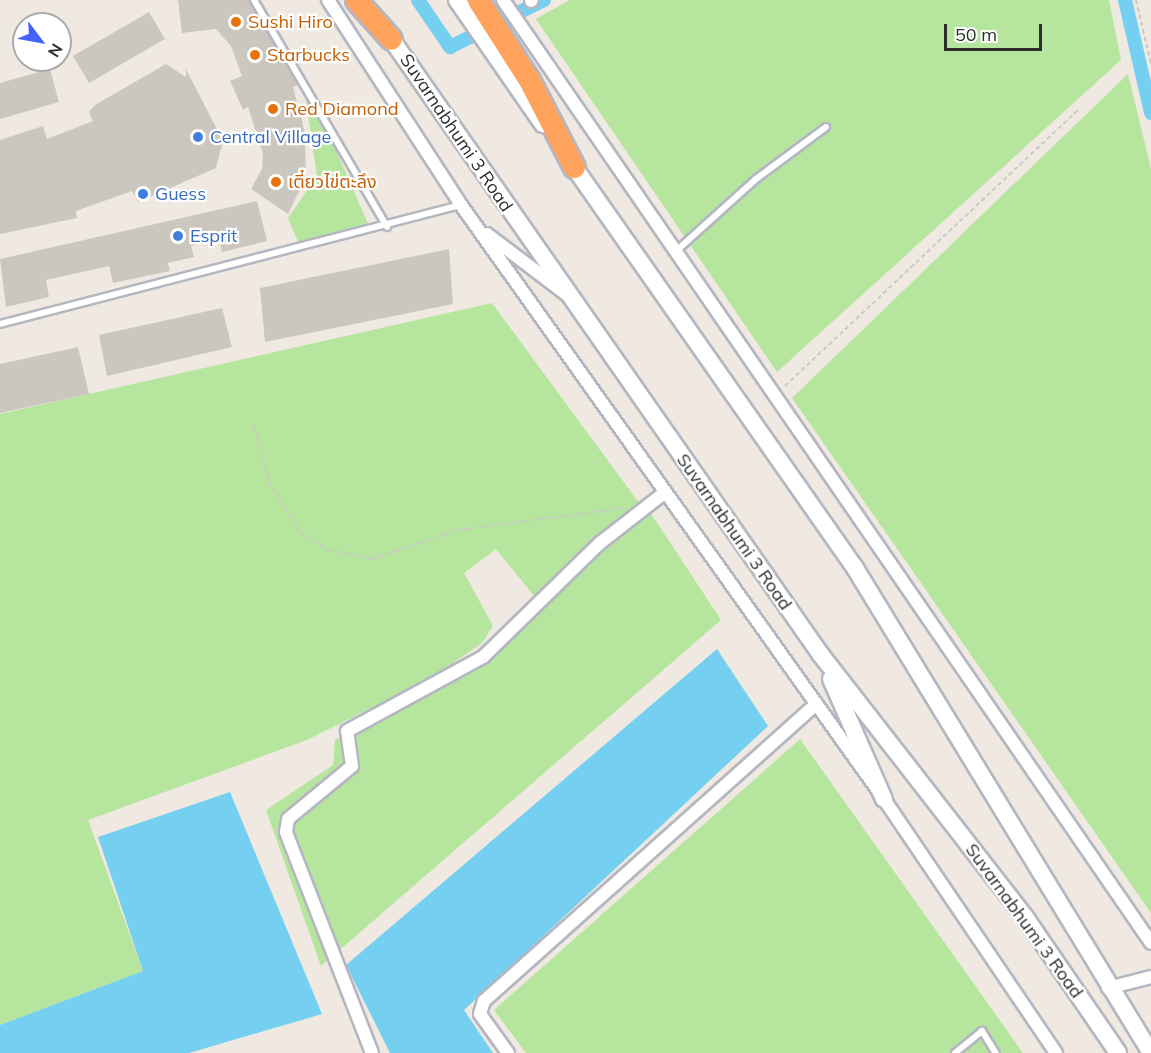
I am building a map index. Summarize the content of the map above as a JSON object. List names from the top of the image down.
{
  "streets": {
    "main road": ["Suvarnabhumi 3 Road"]
  },
  "places": [
    "Sushi Hiro",
    "Starbucks",
    "Red Diamond",
    "Central Village",
    "เตี๋ยวไข่ตะลึง",
    "Guess",
    "Esprit"
  ],
  "scale_bar": "50 m",
  "north": "bottom right"
}
